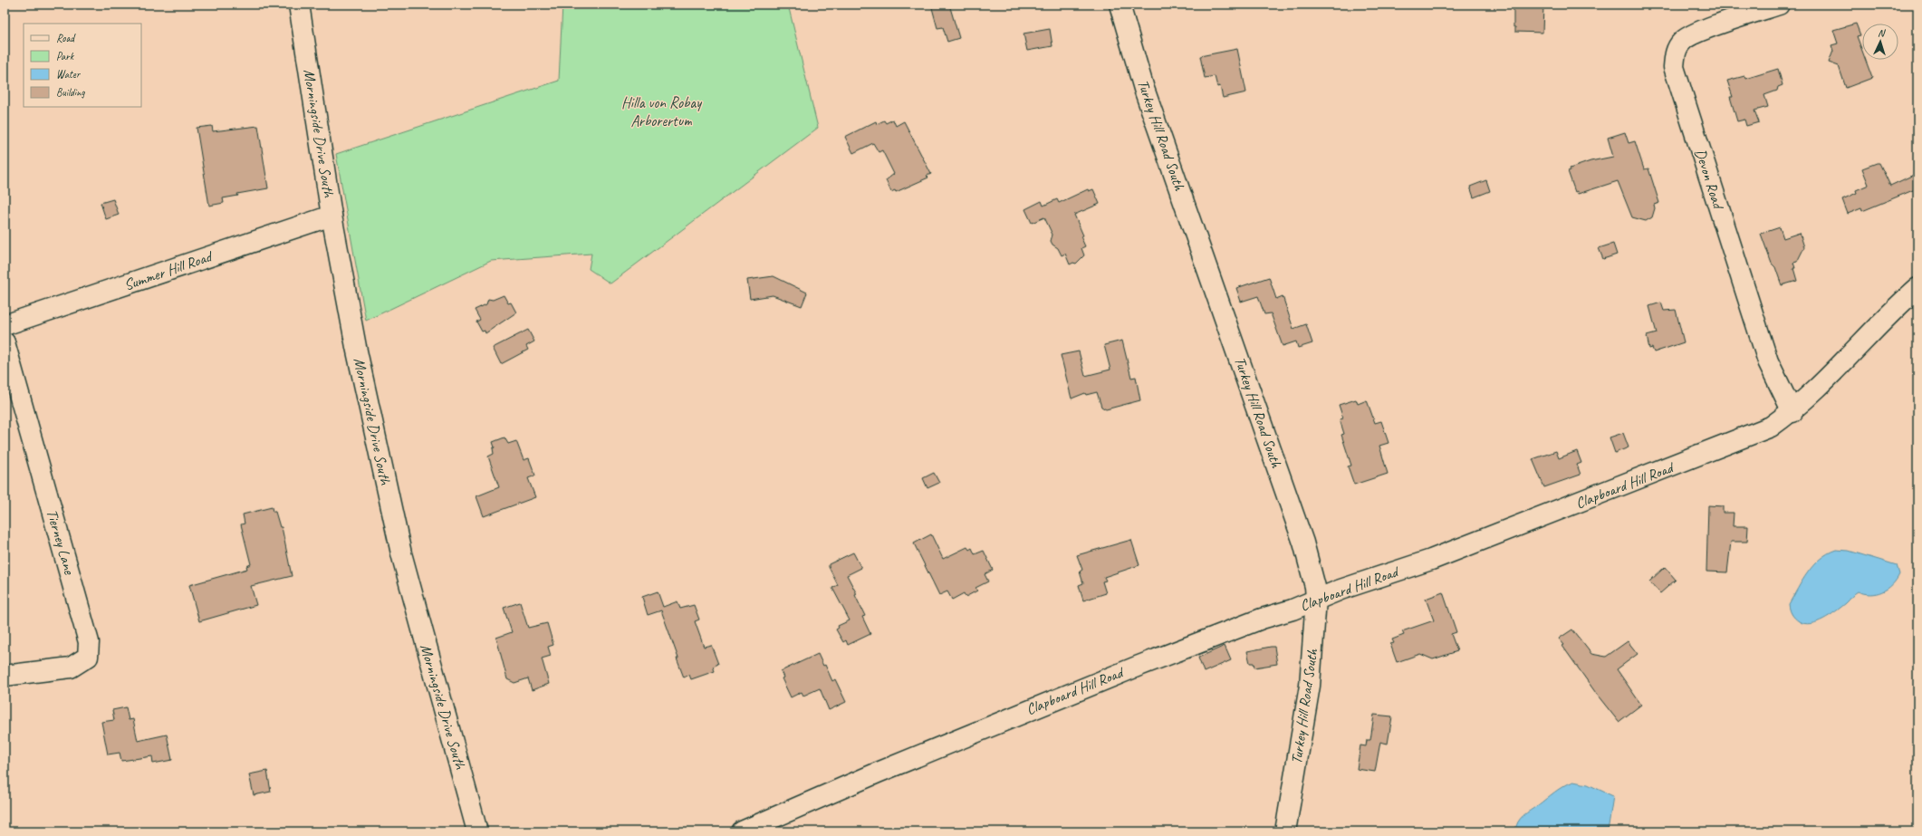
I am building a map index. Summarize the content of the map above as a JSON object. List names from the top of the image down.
{
  "streets": {
    "street": [
      "Morningside Drive South",
      "Turkey Hill Road South",
      "Devon Road",
      "Summer Hill Road",
      "Clapboard Hill Road",
      "Tierney Lane"
    ]
  },
  "crossings": [
    ["Morningside Drive South", "Summer Hill Road"],
    ["Turkey Hill Road South", "Clapboard Hill Road"],
    ["Devon Road", "Clapboard Hill Road"]
  ],
  "parks": ["Hilla von Robay Arborertum"],
  "legend": [
    "Road",
    "Park",
    "Water",
    "Building"
  ],
  "north": "top"
}
